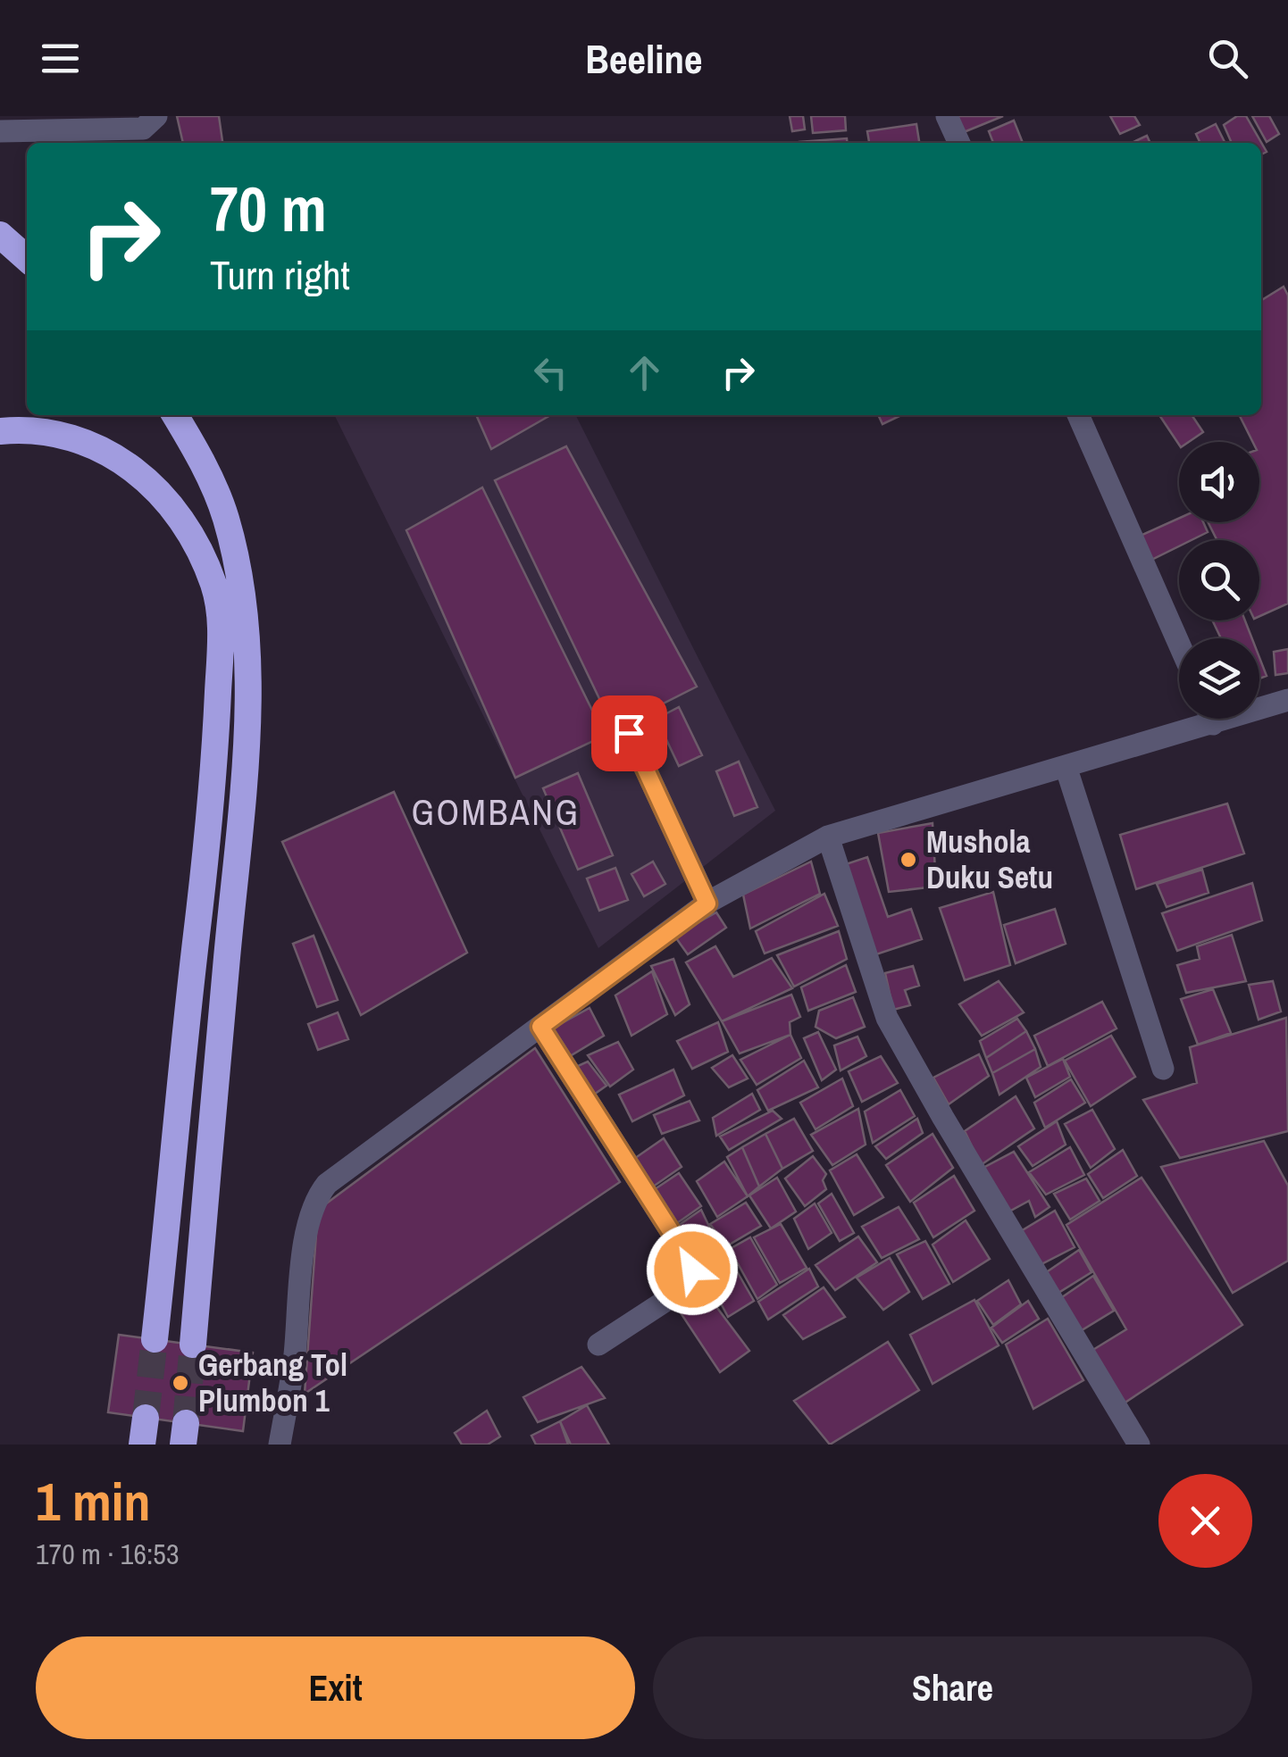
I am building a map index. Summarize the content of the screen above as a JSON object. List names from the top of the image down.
{
  "districts": ["GOMBANG"],
  "places": ["Mushola Duku Setu", "Gerbang Tol Plumbon 1"],
  "page": {
    "header": "Beeline",
    "turn": ["70 m", "Turn right"],
    "heading": ["1 min", "170 m · 16:53"],
    "buttons": ["Exit", "Share"]
  }
}
